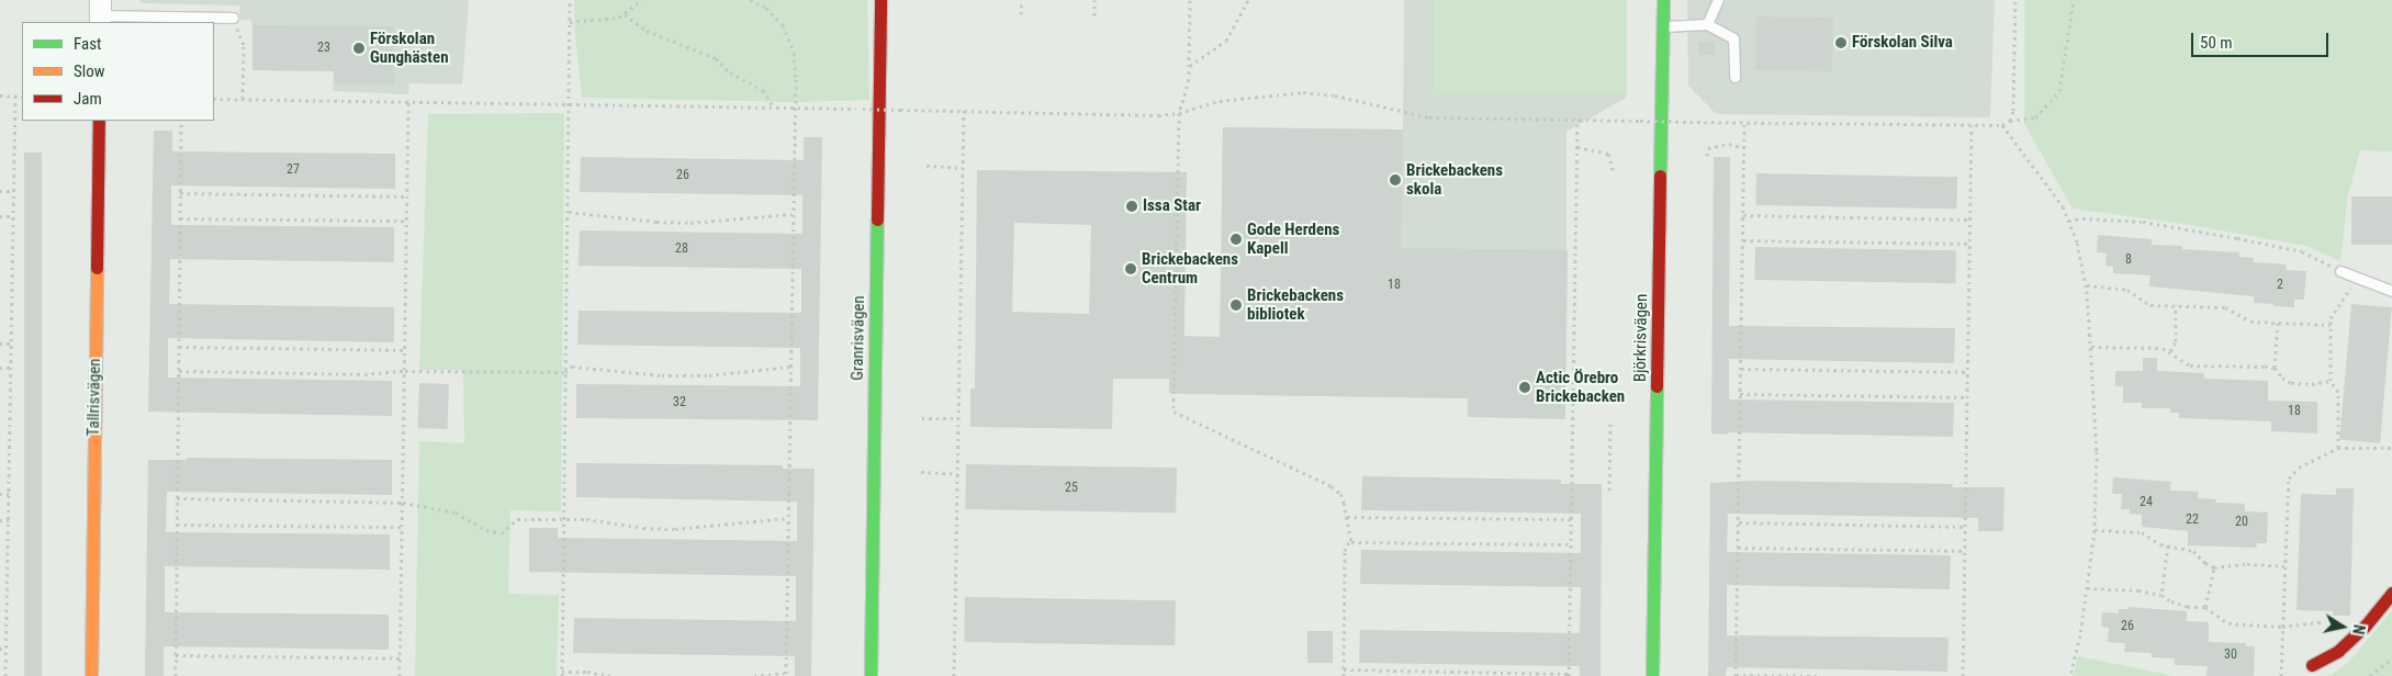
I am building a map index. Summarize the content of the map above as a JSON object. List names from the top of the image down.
{
  "streets": {
    "street": ["Granrisvägen", "Björkrisvägen", "Tallrisvägen"]
  },
  "places": [
    "Förskolan Silva",
    "Förskolan Gunghästen",
    "Brickebackens skola",
    "Issa Star",
    "Gode Herdens Kapell",
    "Brickebackens Centrum",
    "Brickebackens bibliotek",
    "Actic Örebro Brickebacken"
  ],
  "house_numbers": [
    "23",
    "27",
    "26",
    "28",
    "8",
    "18",
    "2",
    "32",
    "18",
    "25",
    "24",
    "22",
    "20",
    "26",
    "30"
  ],
  "legend": ["Fast", "Slow", "Jam"],
  "scale_bar": "50 m",
  "north": "right"
}
